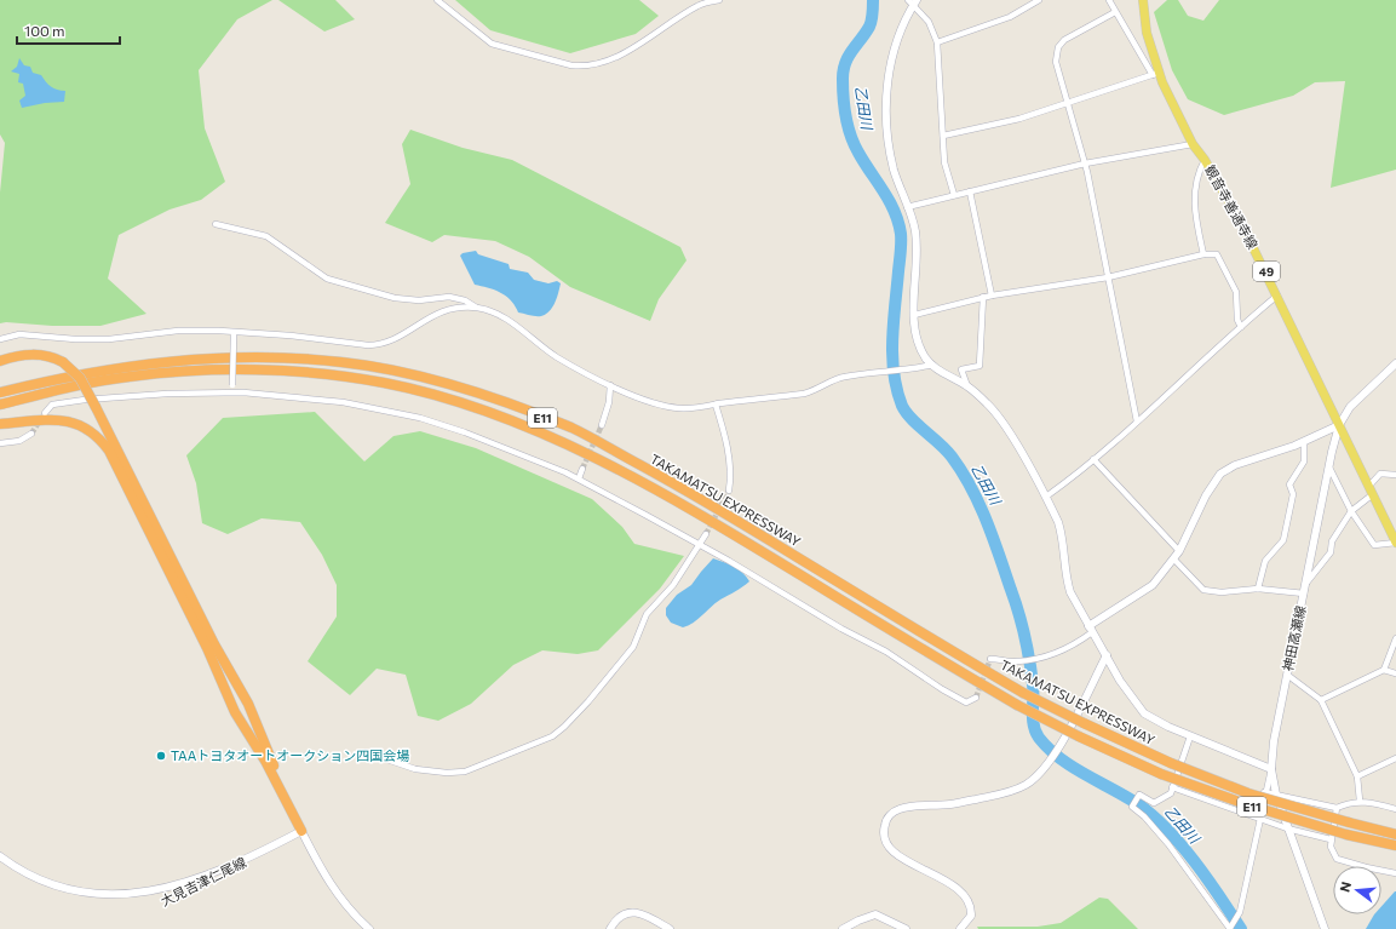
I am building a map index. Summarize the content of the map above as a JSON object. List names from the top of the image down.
{
  "streets": {
    "highway": ["E11", "TAKAMATSU EXPRESSWAY"],
    "main road": ["観音寺善通寺線", "49"],
    "street": ["神田高瀬線", "大見吉津仁尾線"]
  },
  "crossings": [
    ["観音寺善通寺線", "神田高瀬線"]
  ],
  "water": ["乙田川"],
  "places": ["TAAトヨタオートオークション四国会場"],
  "scale_bar": "100 m",
  "north": "left"
}
